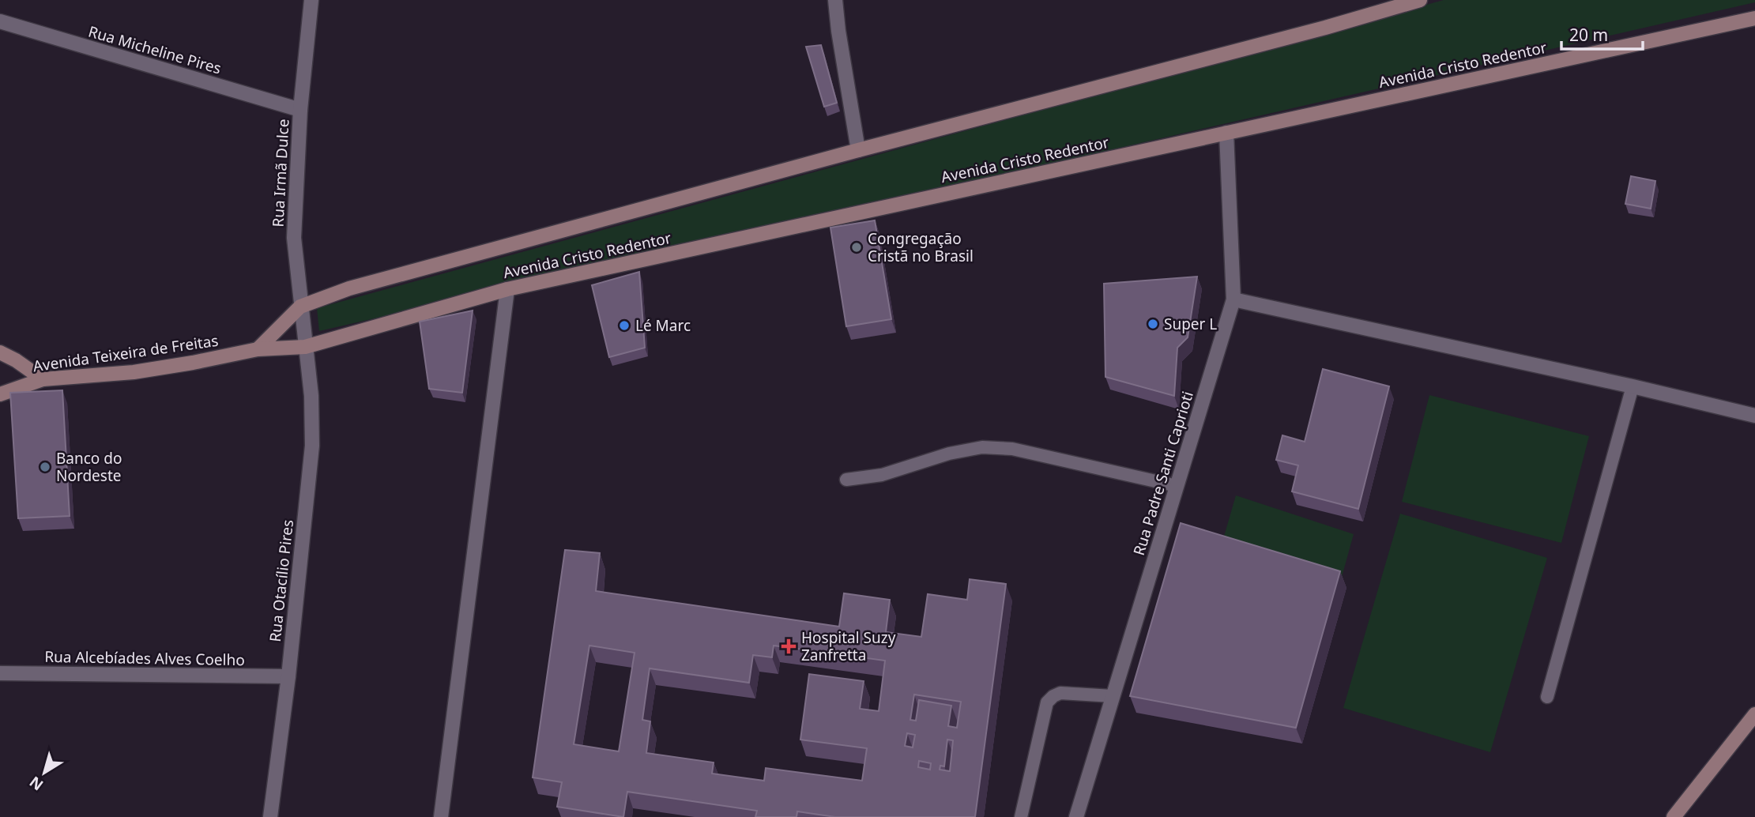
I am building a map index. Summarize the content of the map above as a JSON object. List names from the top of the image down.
{
  "streets": {
    "main road": ["Avenida Cristo Redentor", "Avenida Teixeira de Freitas"],
    "street": [
      "Rua Micheline Pires",
      "Rua Irmã Dulce",
      "Rua Padre Santi Caprioti",
      "Rua Otacílio Pires",
      "Rua Alcebíades Alves Coelho"
    ]
  },
  "crossings": [
    ["Rua Micheline Pires", "Rua Irmã Dulce"],
    ["Avenida Cristo Redentor", "Rua Irmã Dulce"],
    ["Avenida Cristo Redentor", "Avenida Teixeira de Freitas"],
    ["Avenida Cristo Redentor", "Rua Padre Santi Caprioti"],
    ["Avenida Cristo Redentor", "Rua Otacílio Pires"],
    ["Rua Irmã Dulce", "Avenida Teixeira de Freitas"],
    ["Rua Irmã Dulce", "Rua Otacílio Pires"],
    ["Avenida Teixeira de Freitas", "Rua Otacílio Pires"],
    ["Rua Otacílio Pires", "Rua Alcebíades Alves Coelho"]
  ],
  "places": {
    "other": [
      "Congregação Cristã no Brasil",
      "Super L",
      "Lé Marc",
      "Banco do Nordeste"
    ],
    "health": ["Hospital Suzy Zanfretta"]
  },
  "scale_bar": "20 m",
  "north": "bottom left"
}
